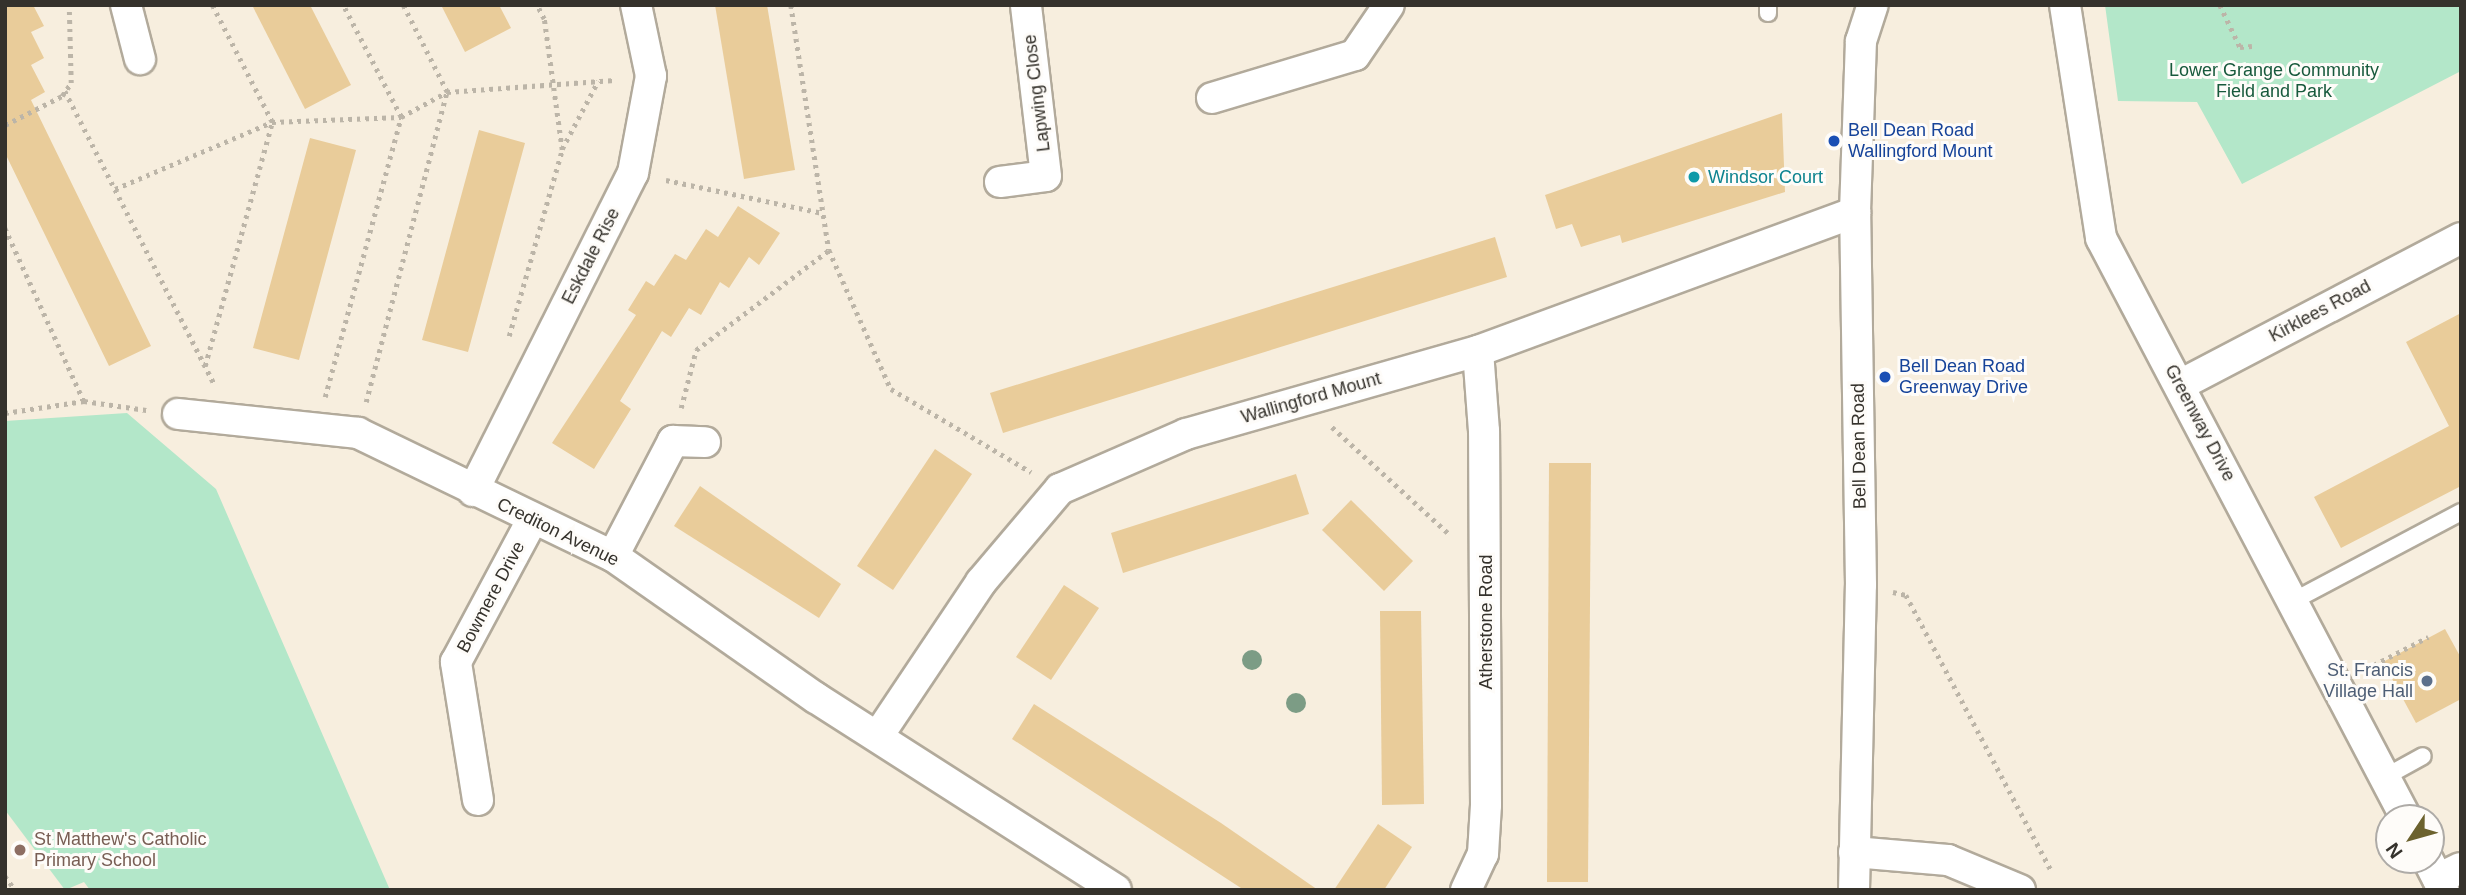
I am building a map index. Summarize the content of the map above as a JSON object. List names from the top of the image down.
{
  "streets": {
    "street": [
      "Lapwing Close",
      "Eskdale Rise",
      "Kirklees Road",
      "Wallingford Mount",
      "Greenway Drive",
      "Bell Dean Road",
      "Crediton Avenue",
      "Bowmere Drive",
      "Atherstone Road"
    ]
  },
  "crossings": [
    ["Eskdale Rise", "Crediton Avenue"],
    ["Kirklees Road", "Greenway Drive"],
    ["Wallingford Mount", "Bell Dean Road"],
    ["Wallingford Mount", "Crediton Avenue"],
    ["Wallingford Mount", "Atherstone Road"],
    ["Crediton Avenue", "Bowmere Drive"]
  ],
  "parks": ["Lower Grange Community Field and Park"],
  "places": [
    "Bell Dean Road Wallingford Mount",
    "Windsor Court",
    "Bell Dean Road Greenway Drive",
    "St. Francis Village Hall",
    "St Matthew's Catholic Primary School"
  ],
  "north": "bottom left"
}
